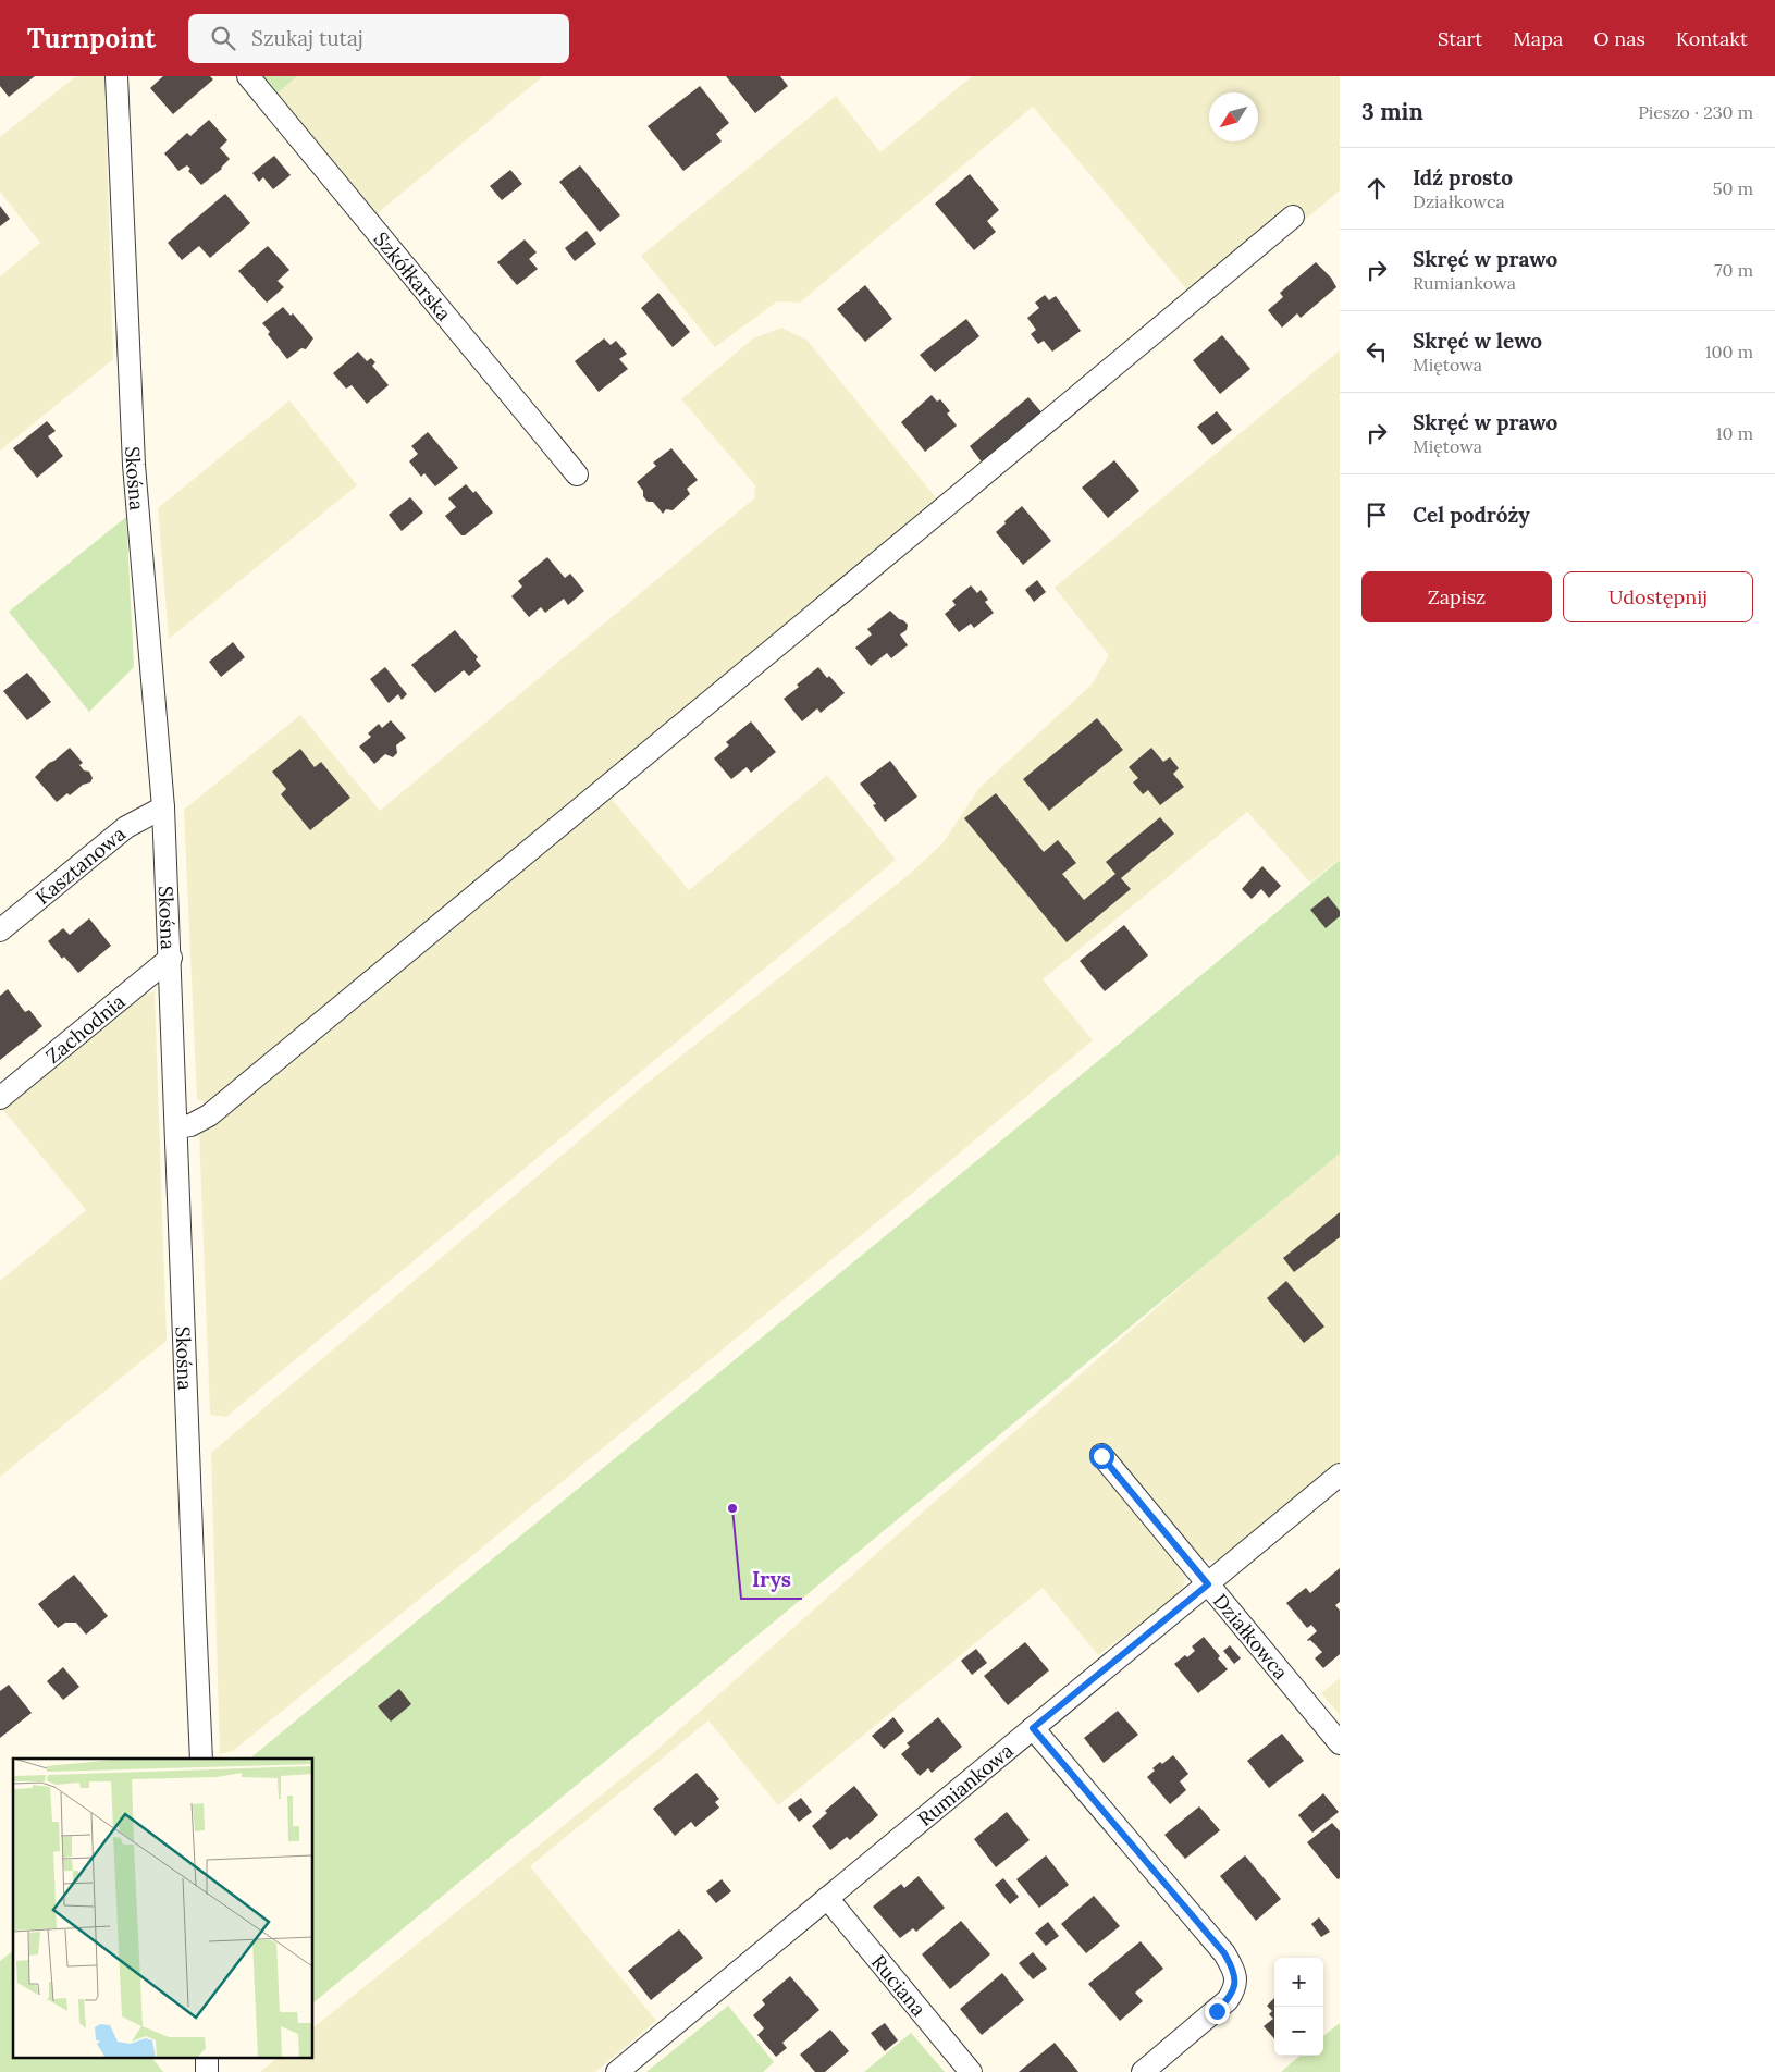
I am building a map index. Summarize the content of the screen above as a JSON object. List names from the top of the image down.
{
  "streets": {
    "street": [
      "Szkółkarska",
      "Skośna",
      "Kasztanowa",
      "Zachodnia",
      "Działkowca",
      "Rumiankowa",
      "Ruciana"
    ]
  },
  "crossings": [
    ["Skośna", "Kasztanowa"],
    ["Skośna", "Zachodnia"],
    ["Działkowca", "Rumiankowa"],
    ["Rumiankowa", "Ruciana"]
  ],
  "places": ["Irys"],
  "north": "bottom left",
  "page": {
    "header": "Turnpoint",
    "search": "Szukaj tutaj",
    "nav": [
      "Start",
      "Mapa",
      "O nas",
      "Kontakt"
    ],
    "heading": ["3 min", "Pieszo · 230 m"],
    "list": [
      ["Idź prosto", "Działkowca", "50 m"],
      ["Skręć w prawo", "Rumiankowa", "70 m"],
      ["Skręć w lewo", "Miętowa", "100 m"],
      ["Skręć w prawo", "Miętowa", "10 m"],
      "Cel podróży"
    ],
    "buttons": ["Zapisz", "Udostępnij"],
    "map_buttons": ["+", "−"]
  }
}
